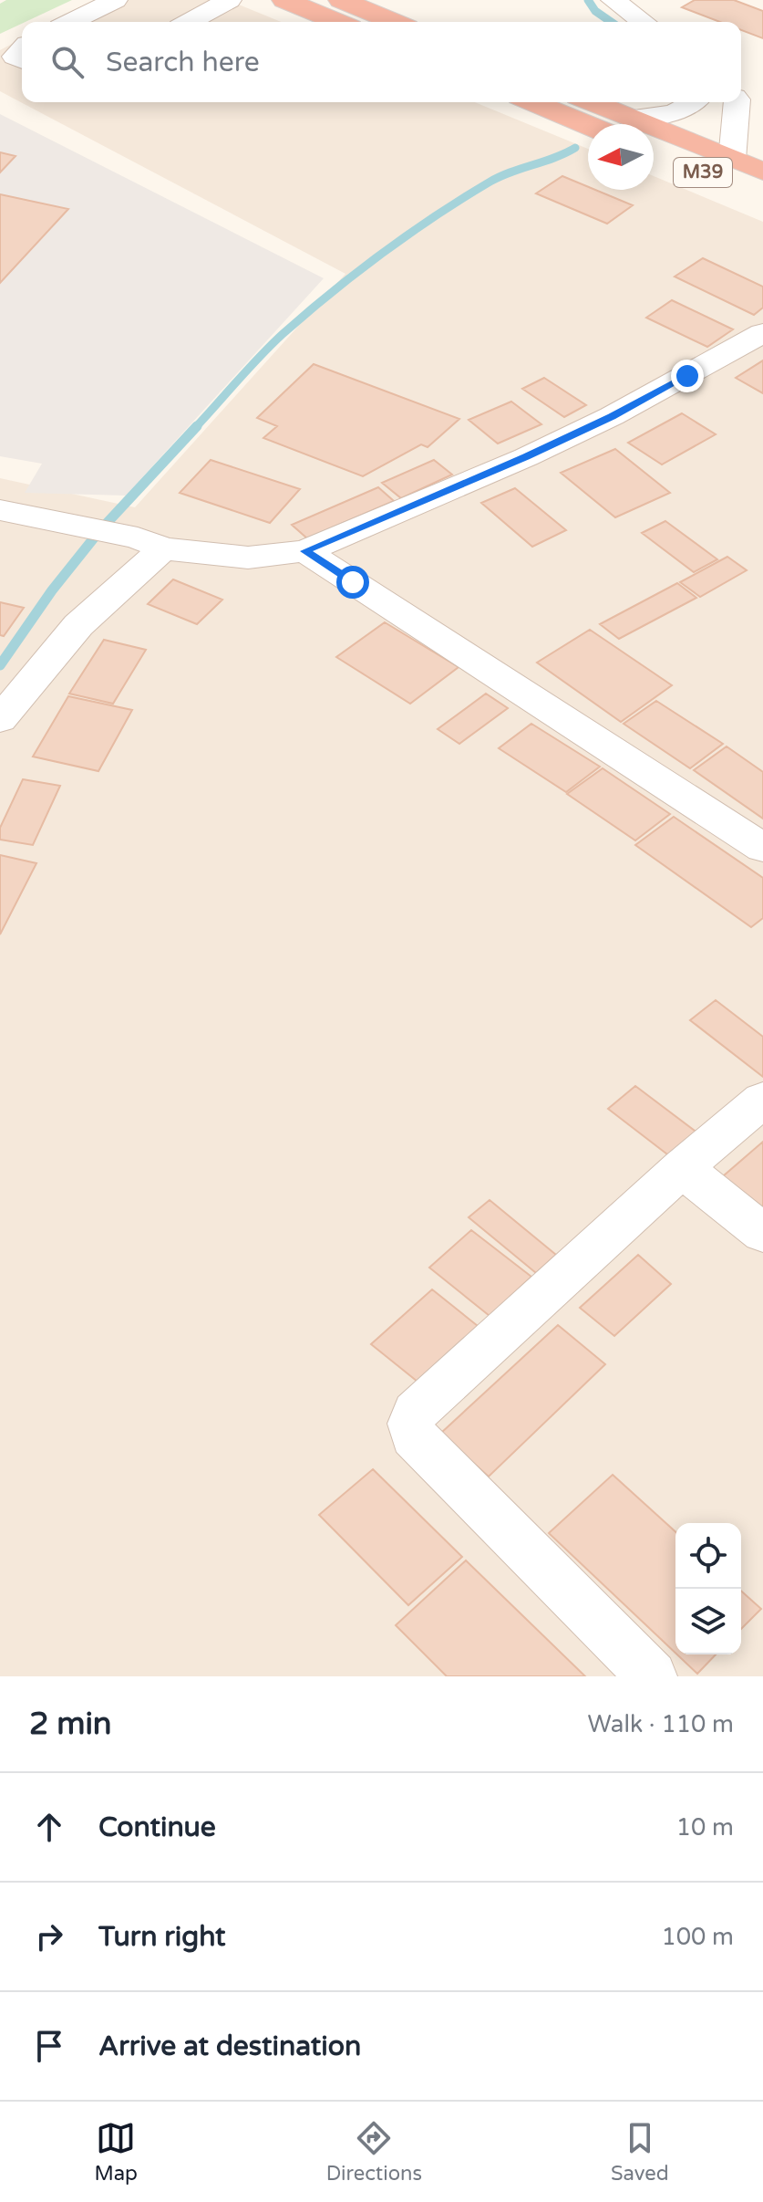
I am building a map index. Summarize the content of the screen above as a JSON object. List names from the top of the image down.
{
  "streets": {
    "highway": ["M39"]
  },
  "north": "left",
  "page": {
    "search": "Search here",
    "heading": ["2 min", "Walk · 110 m"],
    "list": [
      ["Continue", "10 m"],
      ["Turn right", "100 m"],
      "Arrive at destination"
    ],
    "nav": ["Map", "Directions", "Saved"]
  }
}
